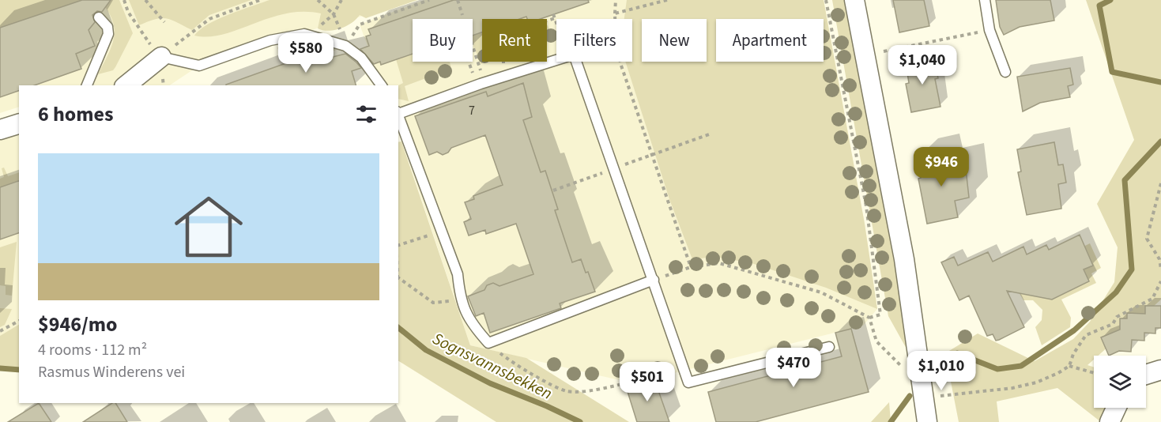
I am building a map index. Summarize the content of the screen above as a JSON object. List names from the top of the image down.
{
  "water": ["Sognsvannsbekken"],
  "house_numbers": ["7"],
  "page": {
    "chip": [
      "Buy",
      "Rent",
      "Filters",
      "New",
      "Apartment"
    ],
    "price": [
      "$580",
      "$1,040",
      "$946",
      "$470",
      "$1,010",
      "$501"
    ],
    "heading": "6 homes",
    "list": [
      {
        "name": "$946/mo",
        "note": "4 rooms · 112 m² · Rasmus Winderens vei"
      }
    ]
  }
}
